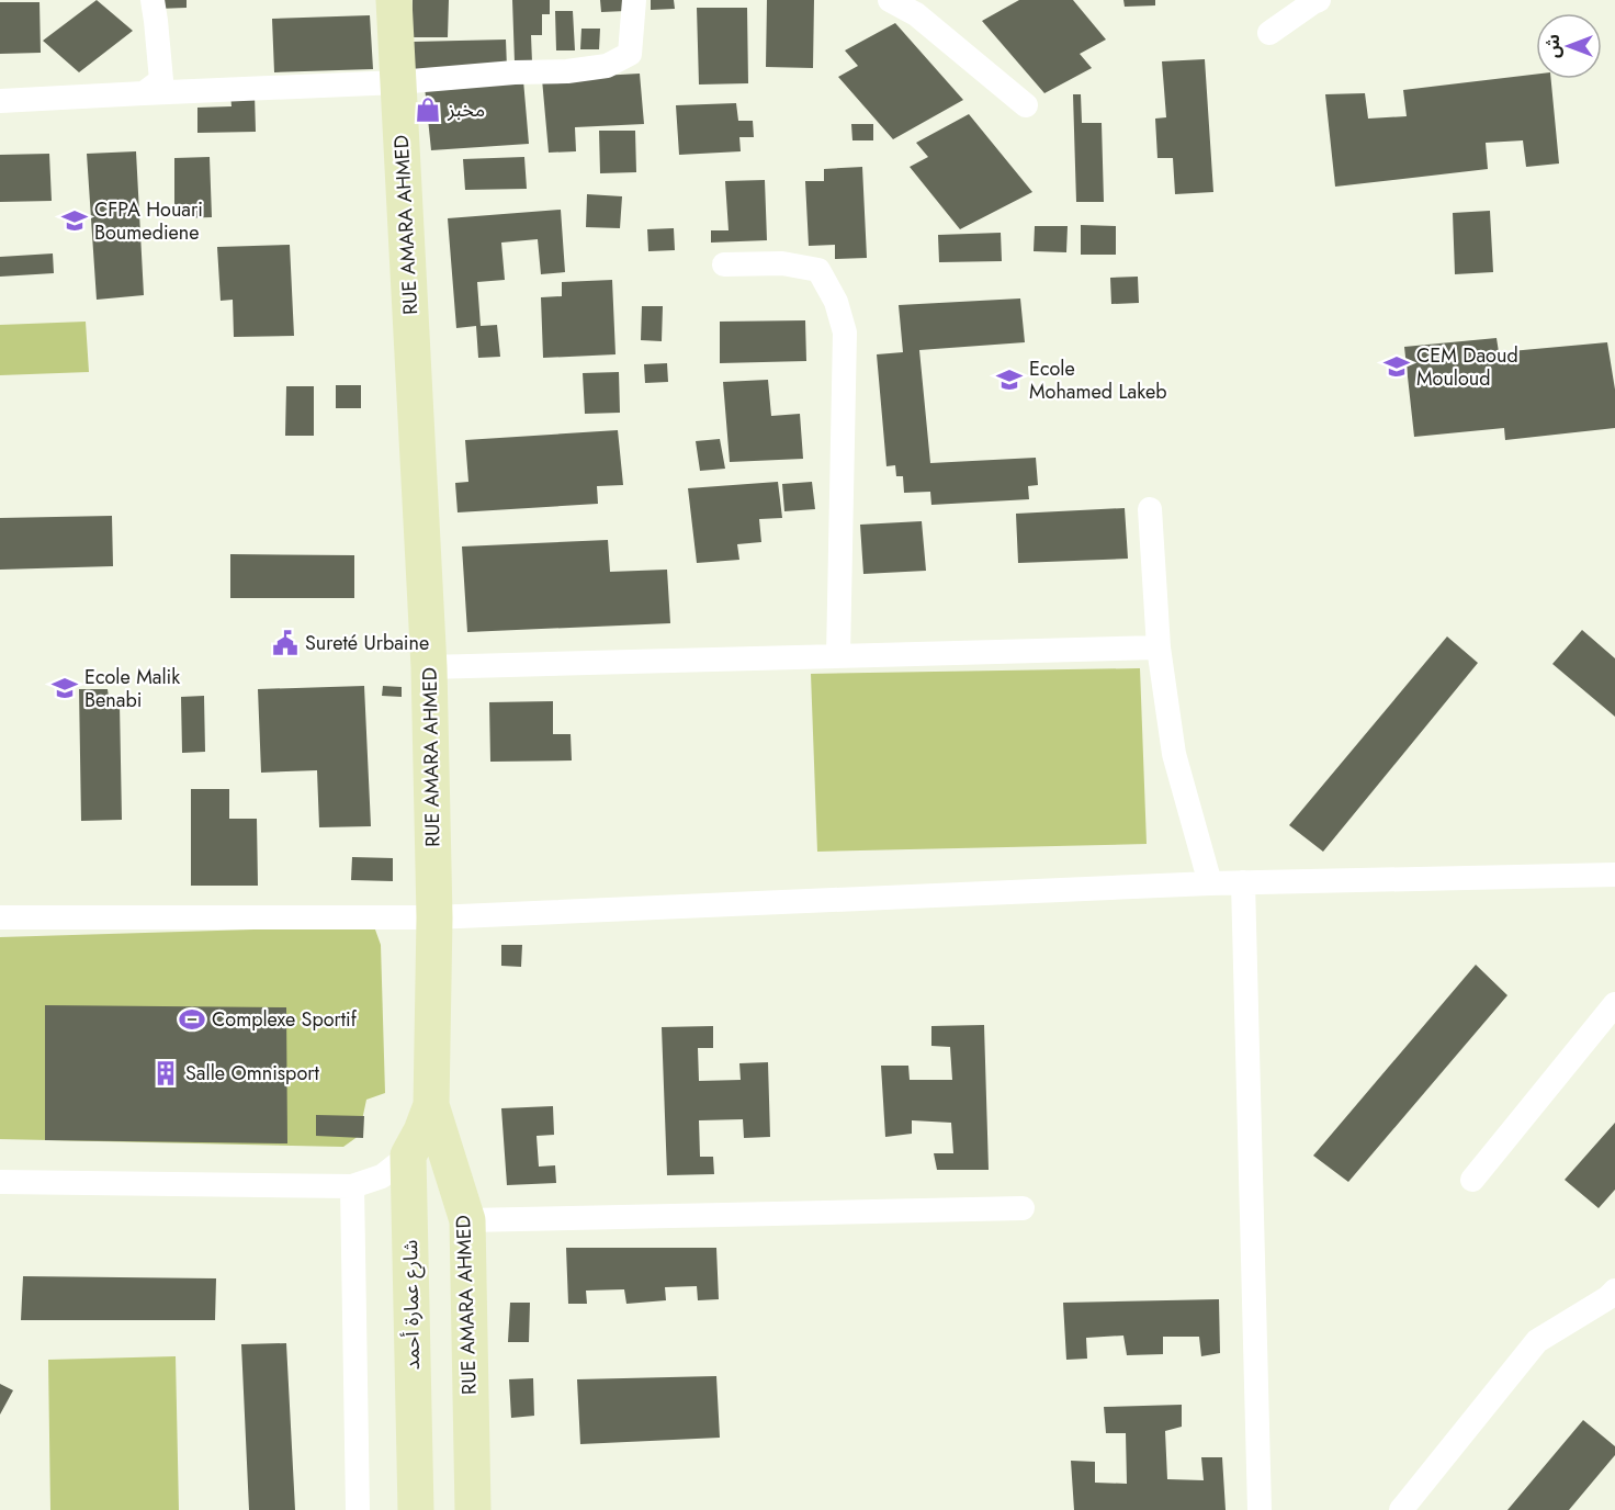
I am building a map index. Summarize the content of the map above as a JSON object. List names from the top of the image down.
{
  "streets": {
    "street": ["RUE AMARA AHMED", "شارع عمارة أحمد"]
  },
  "crossings": [
    ["RUE AMARA AHMED", "شارع عمارة أحمد"]
  ],
  "places": {
    "shop": ["مخبز"],
    "school or university": [
      "CFPA Houari Boumediene",
      "CEM Daoud Mouloud",
      "Ecole Mohamed Lakeb",
      "Ecole Malik Benabi"
    ],
    "public building": ["Sureté Urbaine"],
    "sports": ["Complexe Sportif"],
    "building": ["Salle Omnisport"]
  },
  "north": "left"
}
